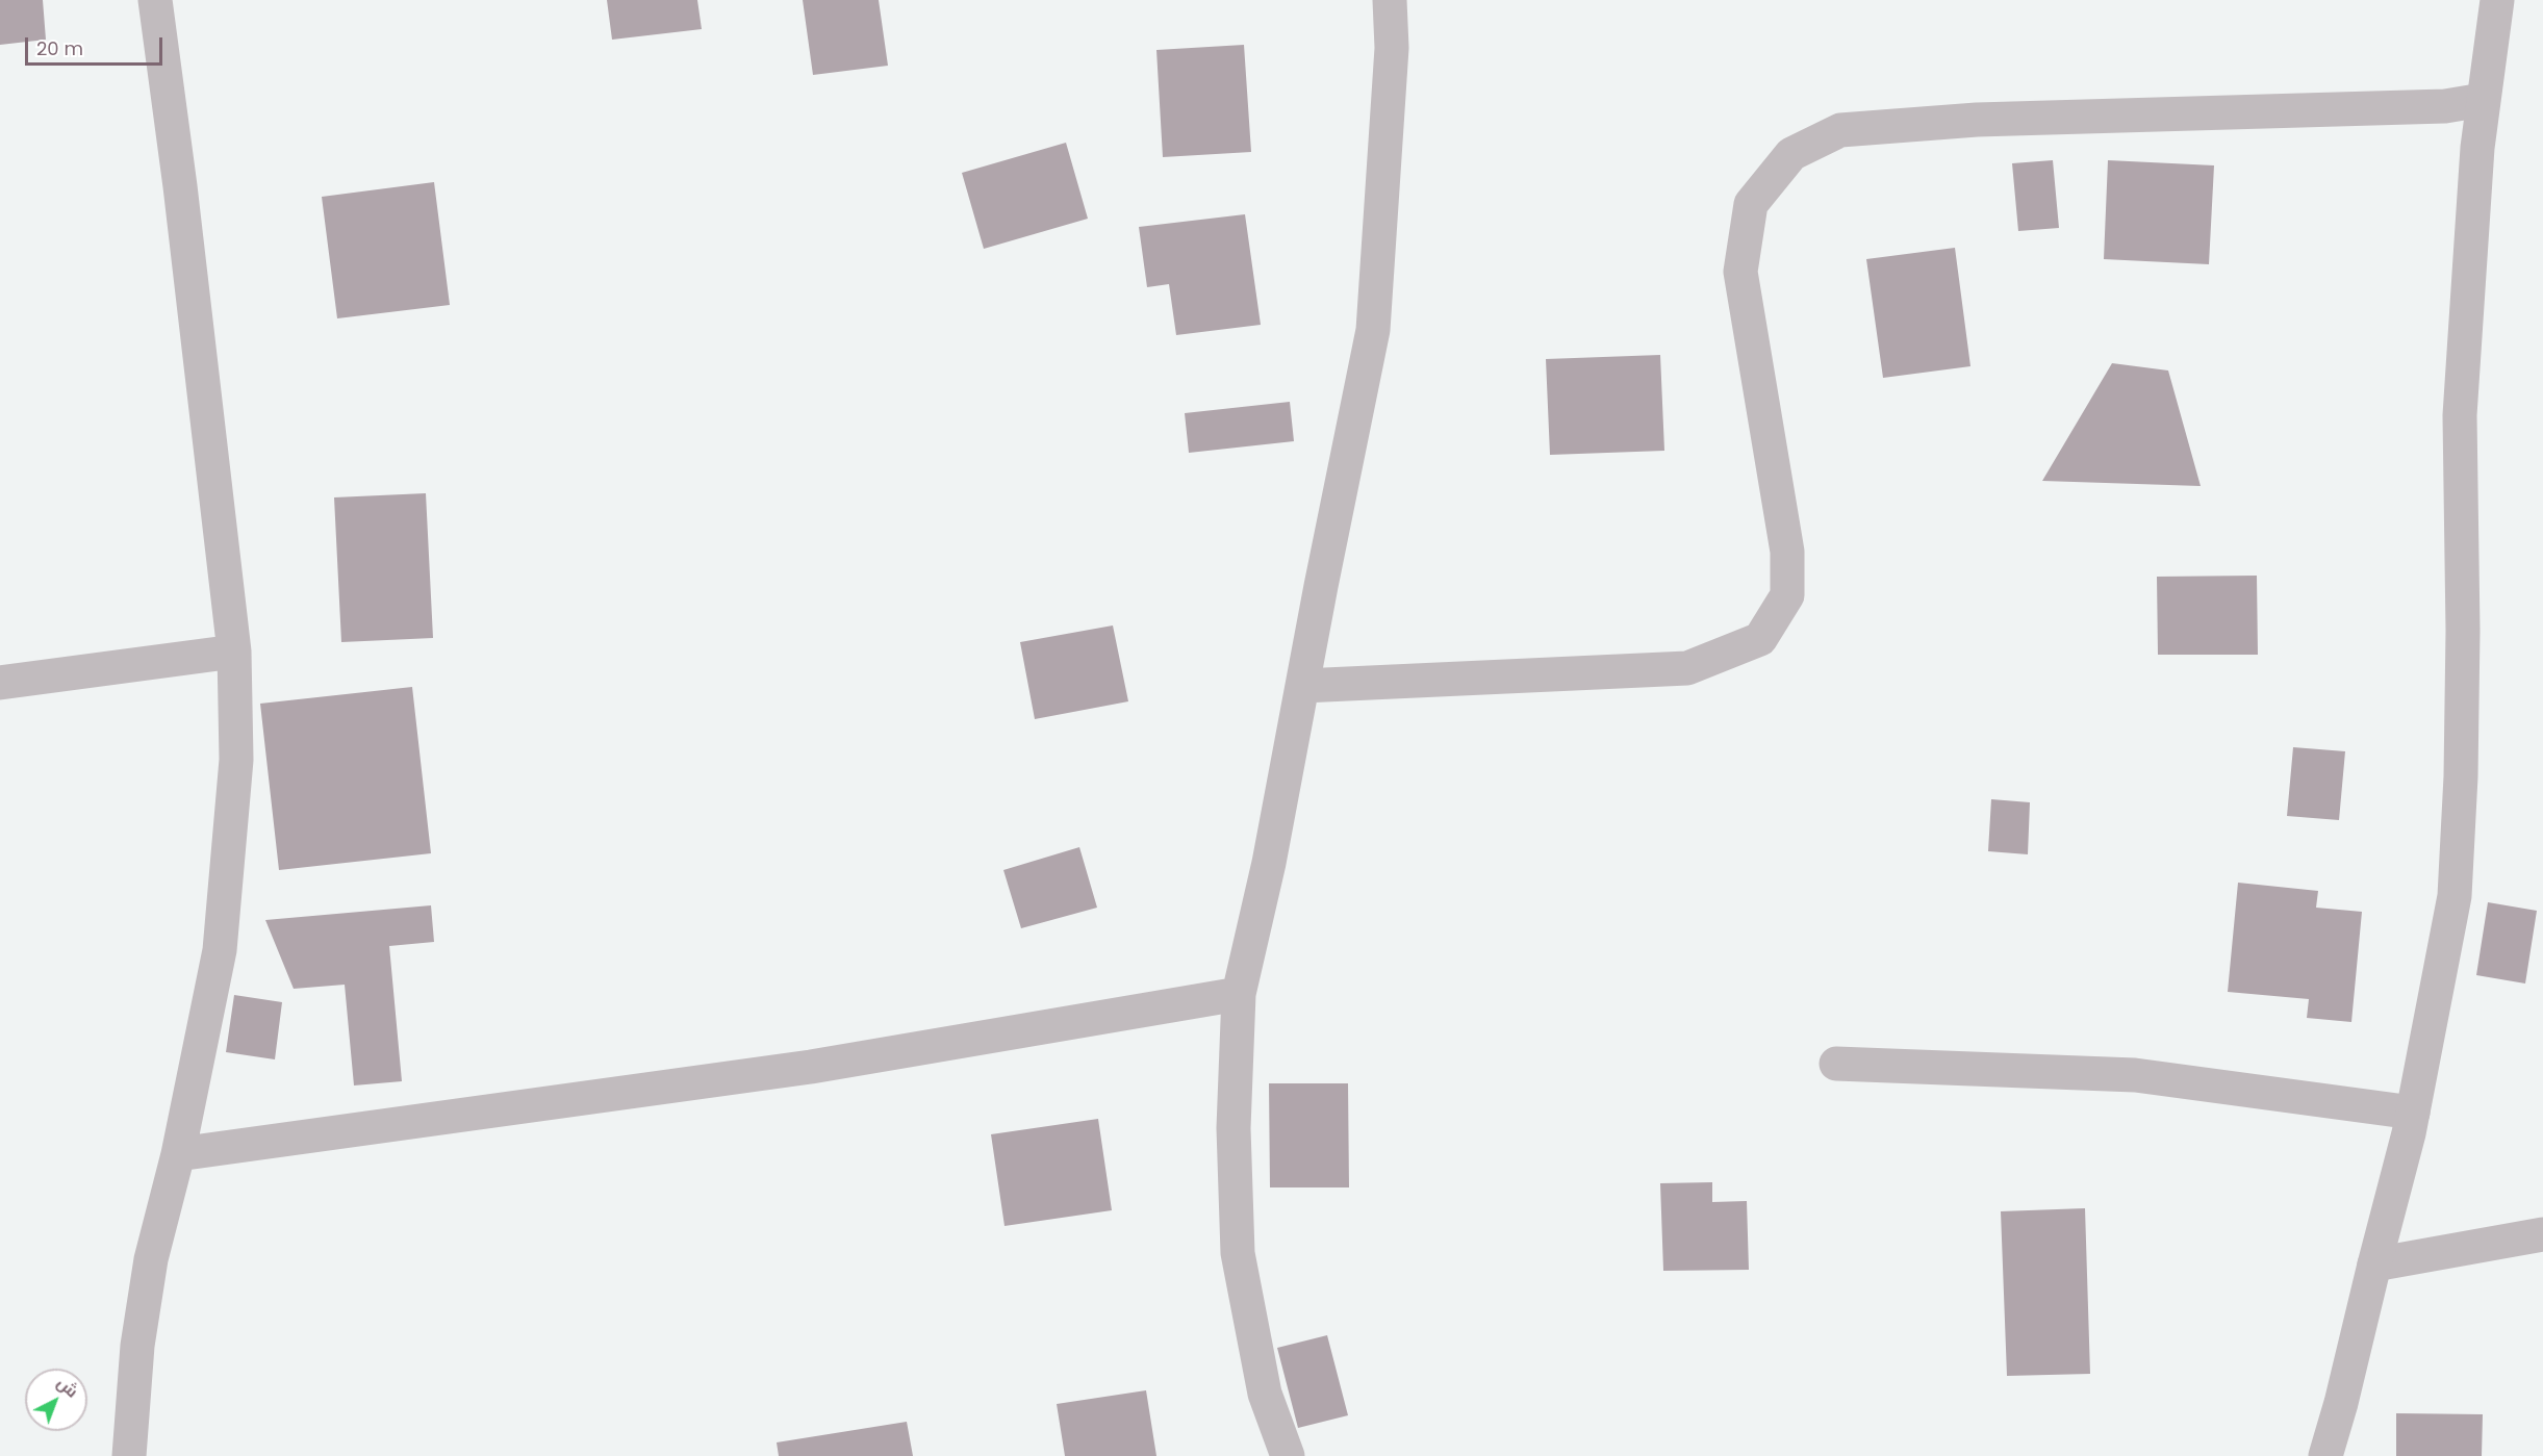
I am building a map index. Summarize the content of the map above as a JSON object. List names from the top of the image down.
{
  "scale_bar": "20 m",
  "north": "top right"
}
